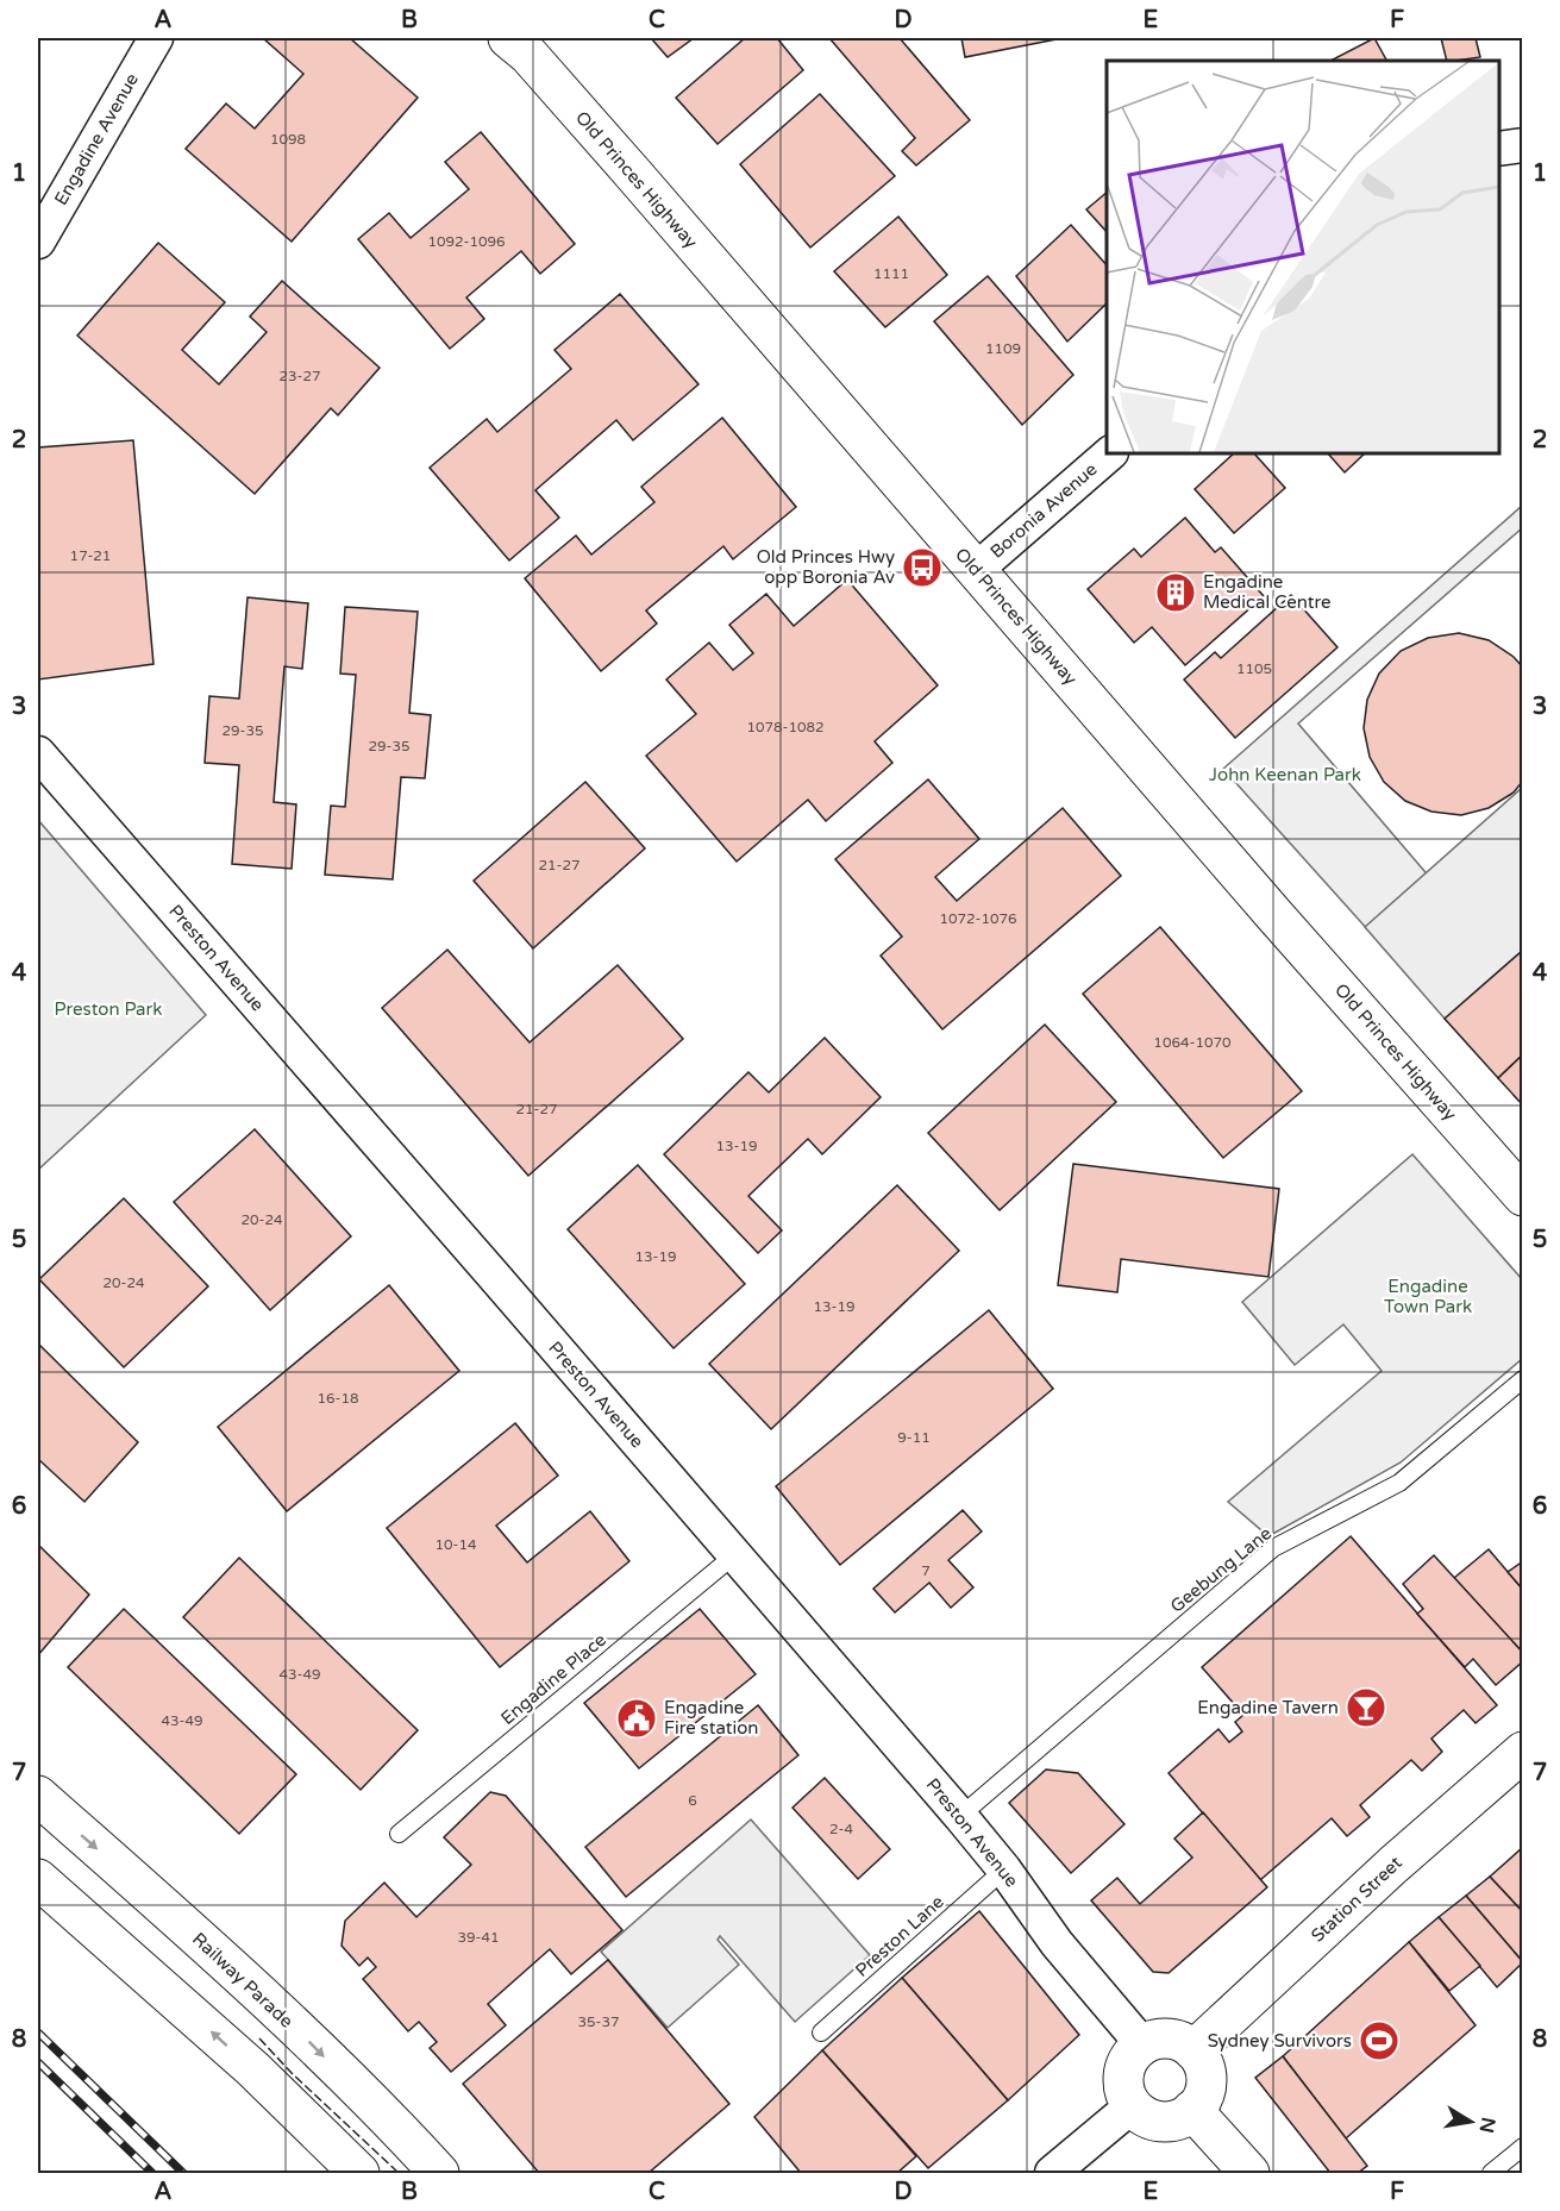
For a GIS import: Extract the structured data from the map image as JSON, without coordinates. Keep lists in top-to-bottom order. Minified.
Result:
{"streets":{"main road":["Old Princes Highway","Station Street","Railway Parade"],"street":["Engadine Avenue","Boronia Avenue","Preston Avenue"],"lane":["Geebung Lane","Engadine Place","Preston Lane"]},"crossings":[["Old Princes Highway","Boronia Avenue"],["Preston Avenue","Geebung Lane"],["Preston Avenue","Engadine Place"],["Preston Avenue","Station Street"],["Preston Avenue","Preston Lane"]],"parks":["John Keenan Park","Preston Park","Engadine Town Park"],"places":{"bus stop":["Old Princes Hwy opp Boronia Av"],"building":["Engadine Medical Centre"],"bar":["Engadine Tavern"],"public building":["Engadine Fire station"],"sports":["Sydney Survivors"]},"house_numbers":["1098","1092-1096","1111","1109","23-27","17-21","1105","1078-1082","29-35","29-35","21-27","1072-1076","1064-1070","21-27","13-19","20-24","13-19","20-24","13-19","16-18","9-11","10-14","7","43-49","43-49","6","2-4","39-41","35-37"],"north":"right","grid":{"columns":["A","B","C","D","E","F"],"rows":["1","2","3","4","5","6","7","8"]}}
